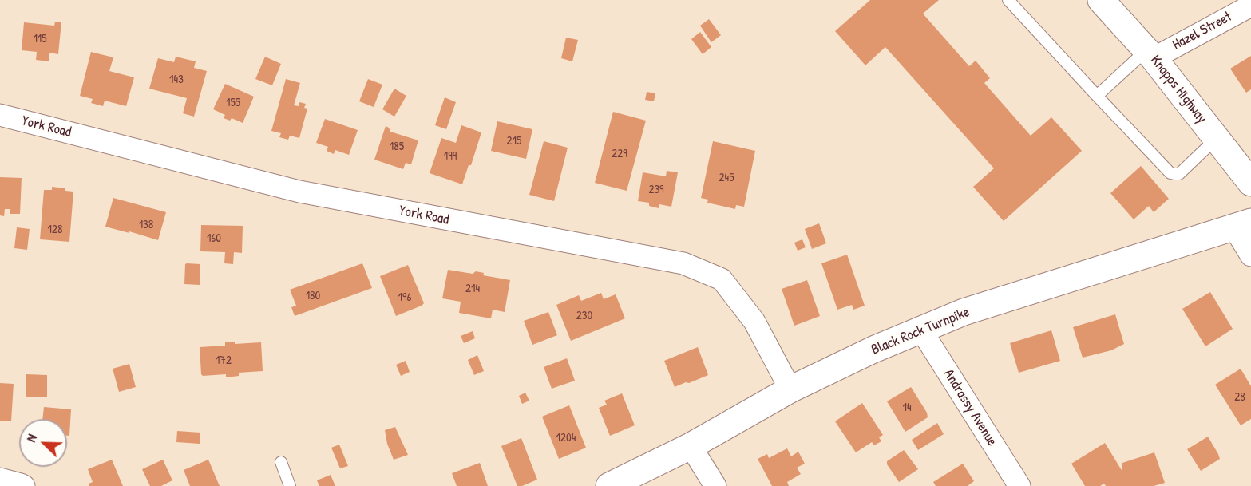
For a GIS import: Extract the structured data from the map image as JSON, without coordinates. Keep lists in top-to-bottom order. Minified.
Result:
{"streets":{"main road":["Knapps Highway","Black Rock Turnpike"],"street":["Hazel Street","York Road","Andrassy Avenue"]},"crossings":[["Hazel Street","Knapps Highway"],["York Road","Black Rock Turnpike"],["Black Rock Turnpike","Andrassy Avenue"]],"house_numbers":["115","143","155","215","185","229","199","245","239","138","128","160","214","180","196","230","172","28","14","1204"],"north":"top left"}
